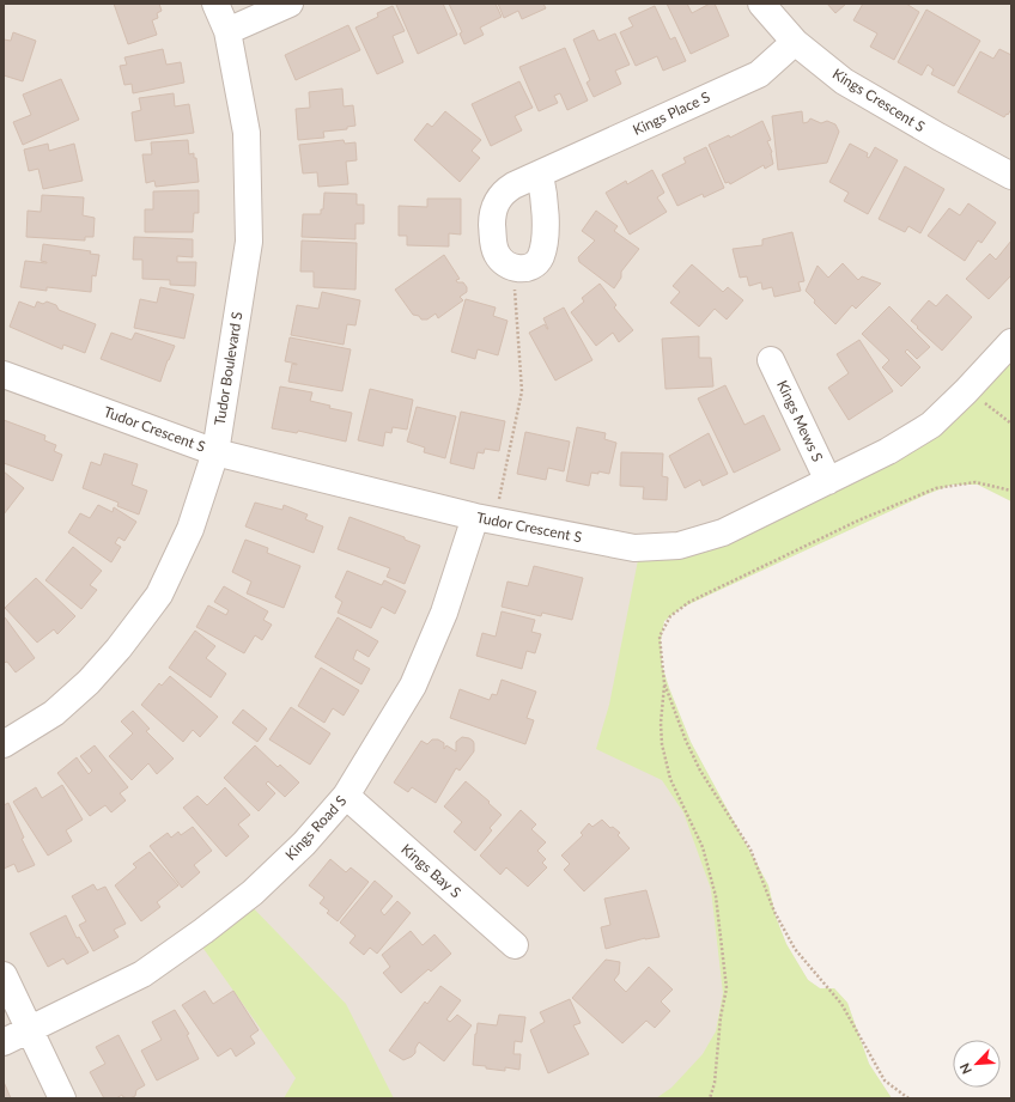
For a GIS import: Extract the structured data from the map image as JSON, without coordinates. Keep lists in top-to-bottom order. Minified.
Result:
{"streets":{"street":["Kings Crescent S","Kings Place S","Tudor Boulevard S","Kings Mews S","Tudor Crescent S","Kings Road S","Kings Bay S"]},"crossings":[["Kings Crescent S","Kings Place S"],["Tudor Boulevard S","Tudor Crescent S"],["Kings Mews S","Tudor Crescent S"],["Tudor Crescent S","Kings Road S"],["Kings Road S","Kings Bay S"]],"north":"bottom left"}
